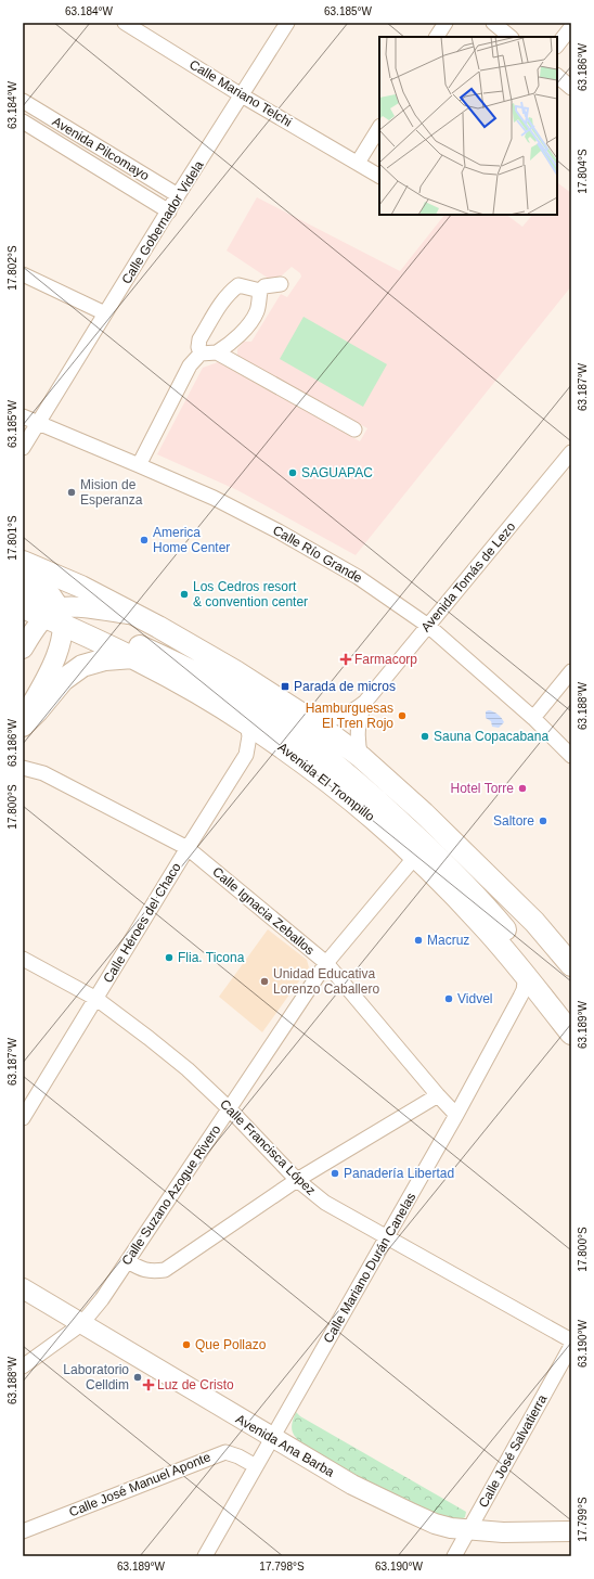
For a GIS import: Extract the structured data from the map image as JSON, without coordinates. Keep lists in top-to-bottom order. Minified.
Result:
{"streets":{"main road":["Avenida El Trompillo"],"street":["Calle Mariano Telchi","Avenida Pilcomayo","Calle Gobernador Videla","Calle Río Grande","Avenida Tomás de Lezo","Calle Ignacia Zeballos","Calle Héroes del Chaco","Calle Francisca López","Calle Suzano Azogue Rivero","Calle Mariano Durán Canelas","Avenida Ana Barba","Calle José Salvatierra","Calle José Manuel Aponte"]},"crossings":[["Calle Mariano Telchi","Calle Gobernador Videla"],["Avenida Pilcomayo","Calle Gobernador Videla"],["Calle Gobernador Videla","Calle Río Grande"],["Calle Río Grande","Avenida Tomás de Lezo"],["Avenida El Trompillo","Calle Héroes del Chaco"],["Avenida El Trompillo","Calle Suzano Azogue Rivero"],["Avenida El Trompillo","Calle Mariano Durán Canelas"],["Calle Ignacia Zeballos","Calle Héroes del Chaco"],["Calle Ignacia Zeballos","Calle Suzano Azogue Rivero"],["Calle Ignacia Zeballos","Calle Mariano Durán Canelas"],["Calle Héroes del Chaco","Calle Francisca López"],["Calle Francisca López","Calle Suzano Azogue Rivero"],["Calle Francisca López","Calle Mariano Durán Canelas"],["Calle Suzano Azogue Rivero","Avenida Ana Barba"],["Calle Mariano Durán Canelas","Avenida Ana Barba"],["Calle Mariano Durán Canelas","Calle José Manuel Aponte"],["Avenida Ana Barba","Calle José Salvatierra"]],"places":{"other":["SAGUAPAC","Mision de Esperanza","America Home Center","Los Cedros resort & convention center","Hamburguesas El Tren Rojo","Sauna Copacabana","Hotel Torre","Saltore","Macruz","Flia. Ticona","Unidad Educativa Lorenzo Caballero","Vidvel","Panadería Libertad","Que Pollazo","Laboratorio Celldim"],"health":["Farmacorp","Luz de Cristo"],"transit":["Parada de micros"]},"coordinates":["63.184°W","63.185°W","63.186°W","17.804°S","17.802°S","63.187°W","17.801°S","63.188°W","17.800°S","63.189°W","63.190°W","17.799°S","17.798°S"]}
